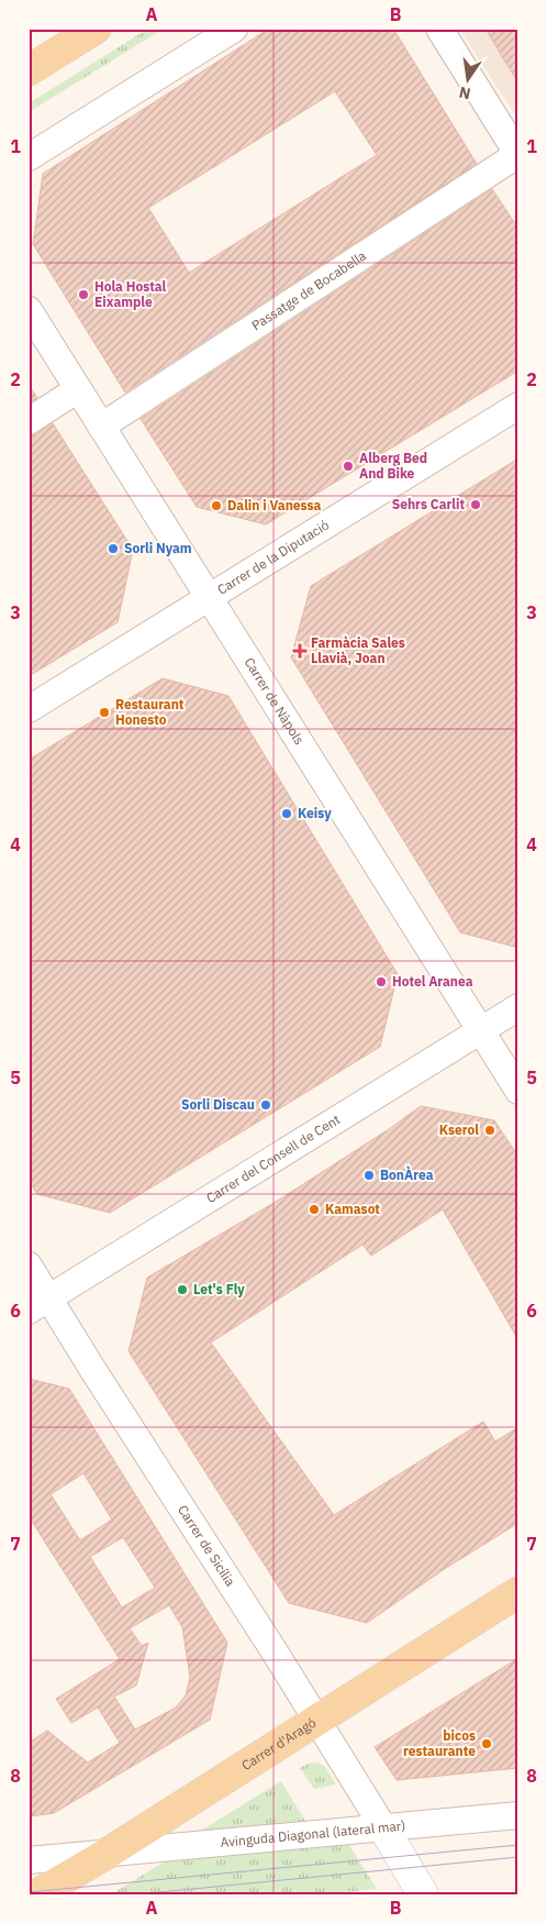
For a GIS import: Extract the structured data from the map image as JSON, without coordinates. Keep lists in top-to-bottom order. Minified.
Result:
{"streets":{"main road":["Carrer d'Aragó"],"street":["Passatge de Bocabella","Carrer de la Diputació","Carrer de Nàpols","Carrer del Consell de Cent","Carrer de Sicília","Avinguda Diagonal (lateral mar)"]},"crossings":[["Passatge de Bocabella","Carrer de Nàpols"],["Carrer de la Diputació","Carrer de Nàpols"],["Carrer de Nàpols","Carrer del Consell de Cent"],["Carrer del Consell de Cent","Carrer de Sicília"],["Carrer de Sicília","Carrer d'Aragó"],["Carrer de Sicília","Avinguda Diagonal (lateral mar)"],["Carrer d'Aragó","Avinguda Diagonal (lateral mar)"]],"places":{"other":["Hola Hostal Eixample","Alberg Bed And Bike","Sehrs Carlit","Dalin i Vanessa","Sorli Nyam","Restaurant Honesto","Keisy","Hotel Aranea","Sorli Discau","Kserol","BonÀrea","Kamasot","Let's Fly","bicos restaurante"],"health":["Farmàcia Sales Llavià, Joan"]},"north":"bottom","grid":{"columns":["A","B"],"rows":["1","2","3","4","5","6","7","8"]}}
